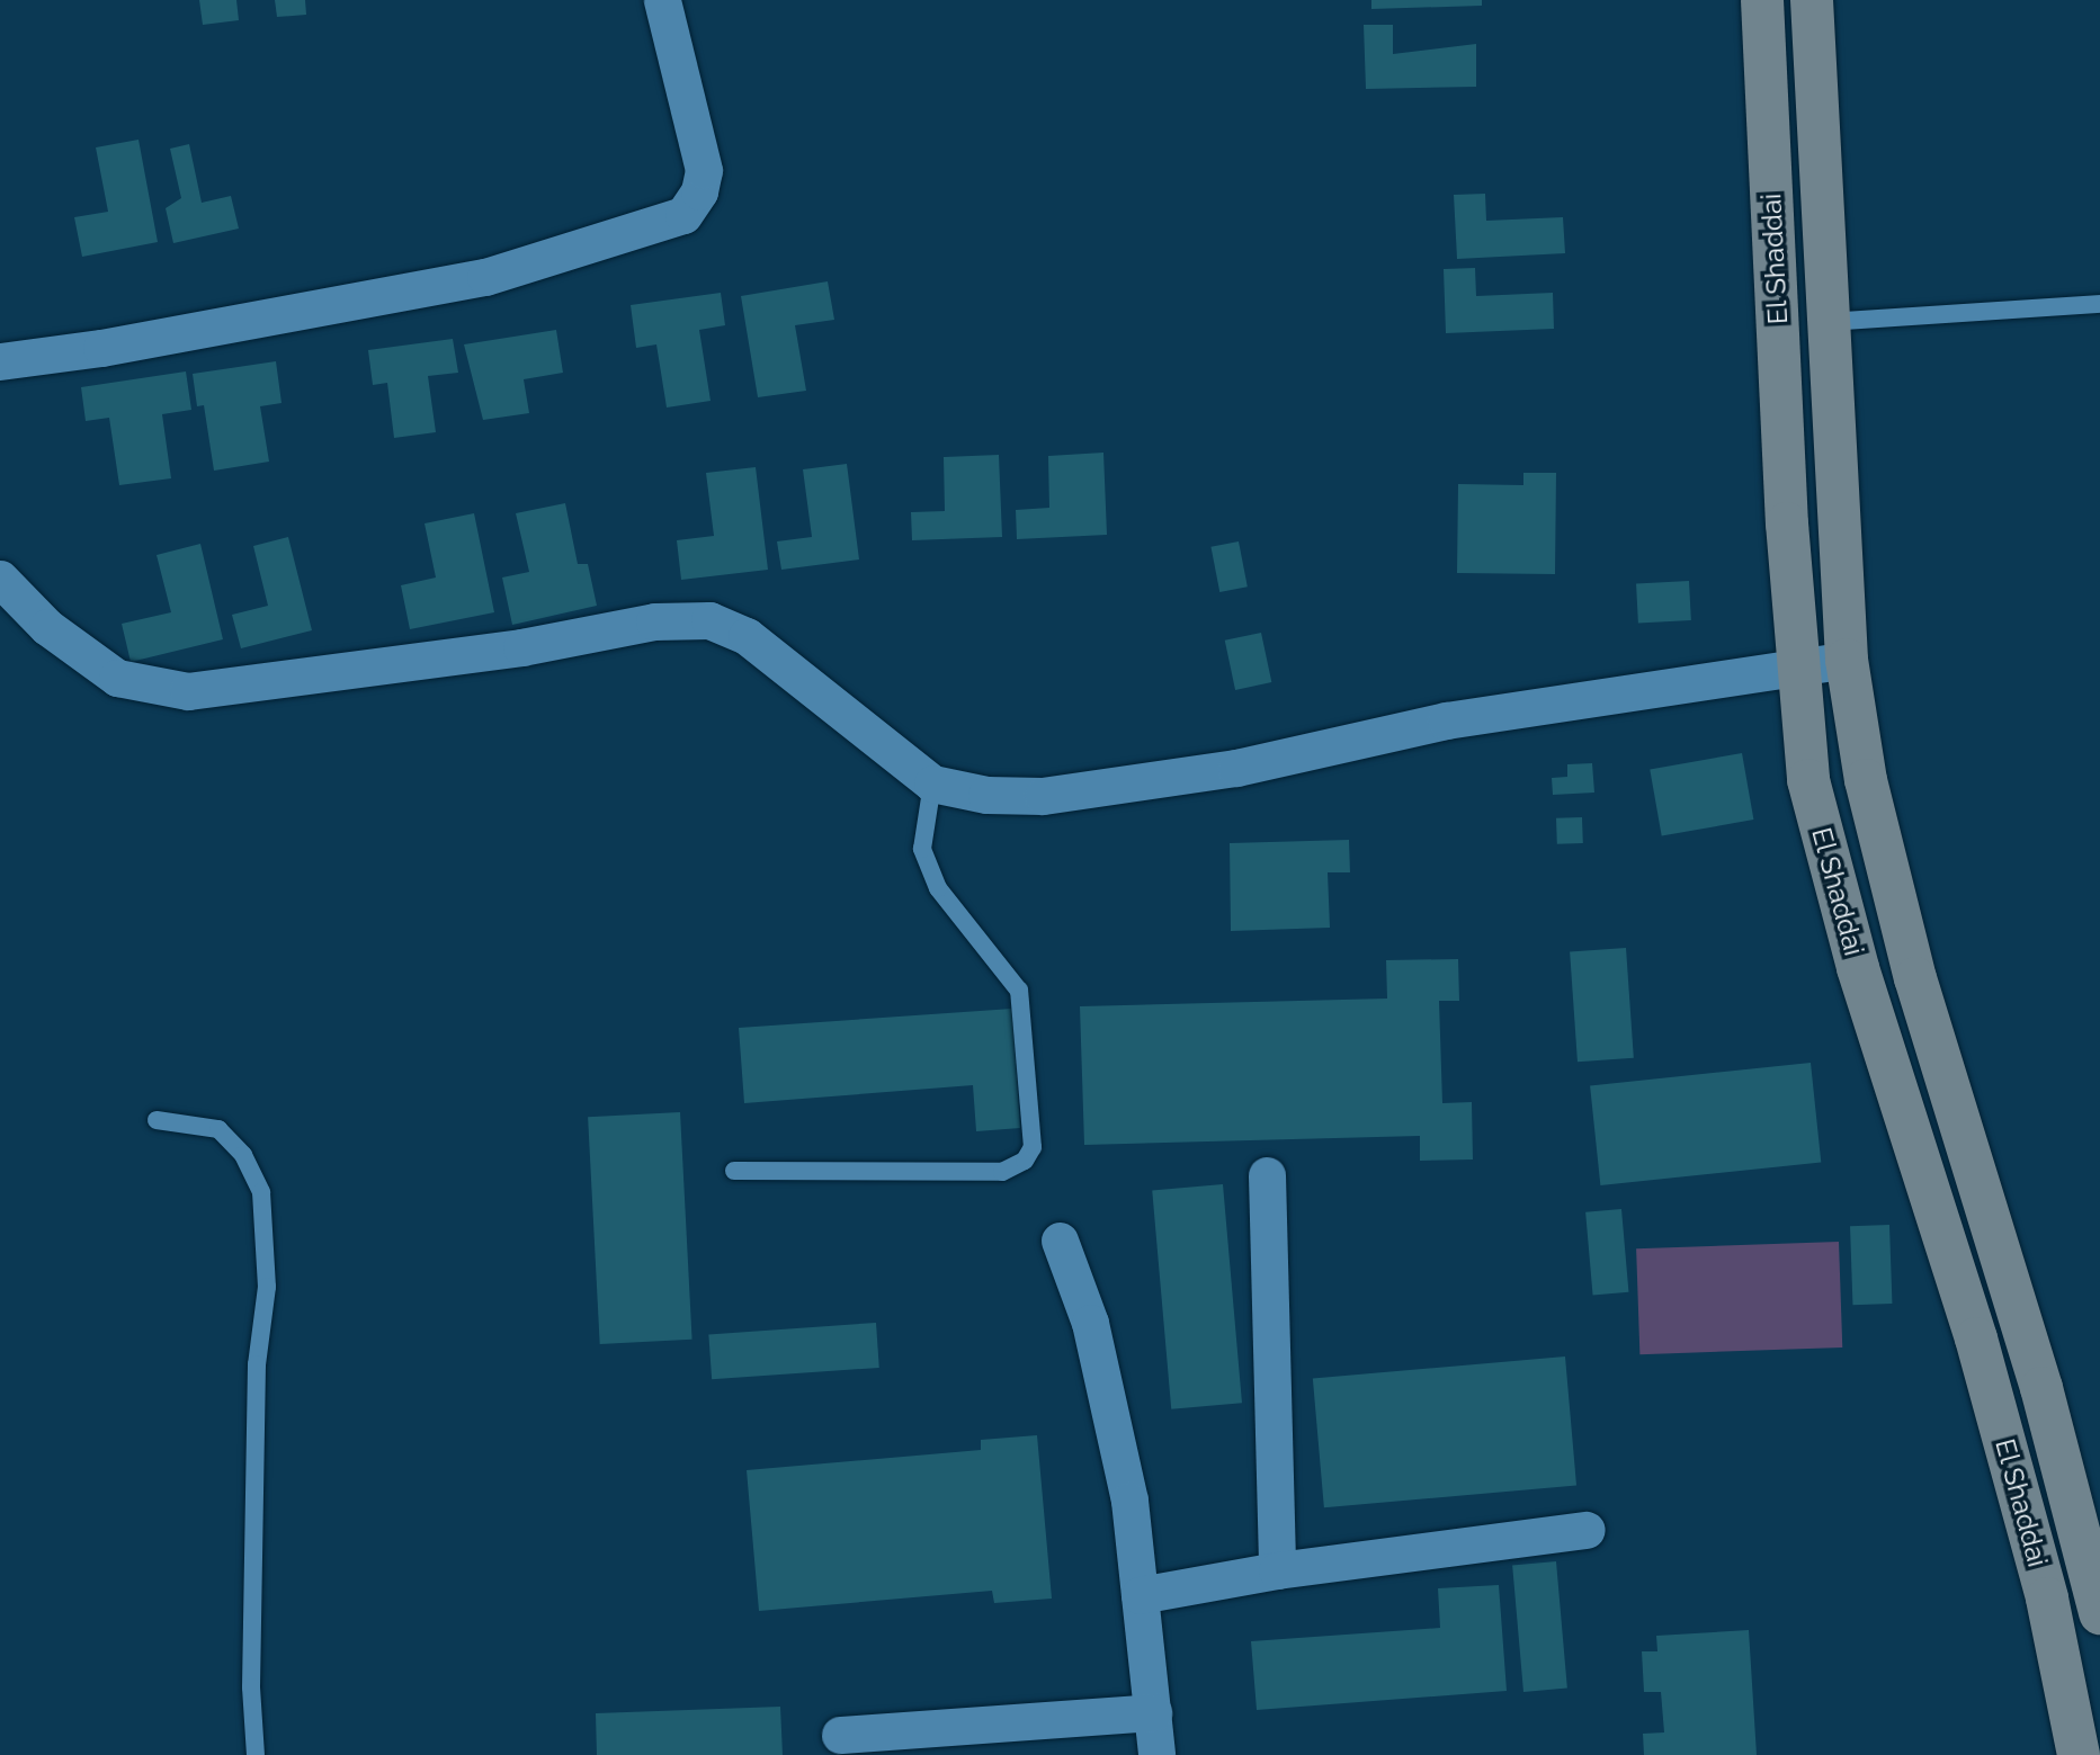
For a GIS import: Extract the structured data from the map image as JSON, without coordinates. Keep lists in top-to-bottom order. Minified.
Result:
{"streets":{"street":["El Shaddai"]}}
